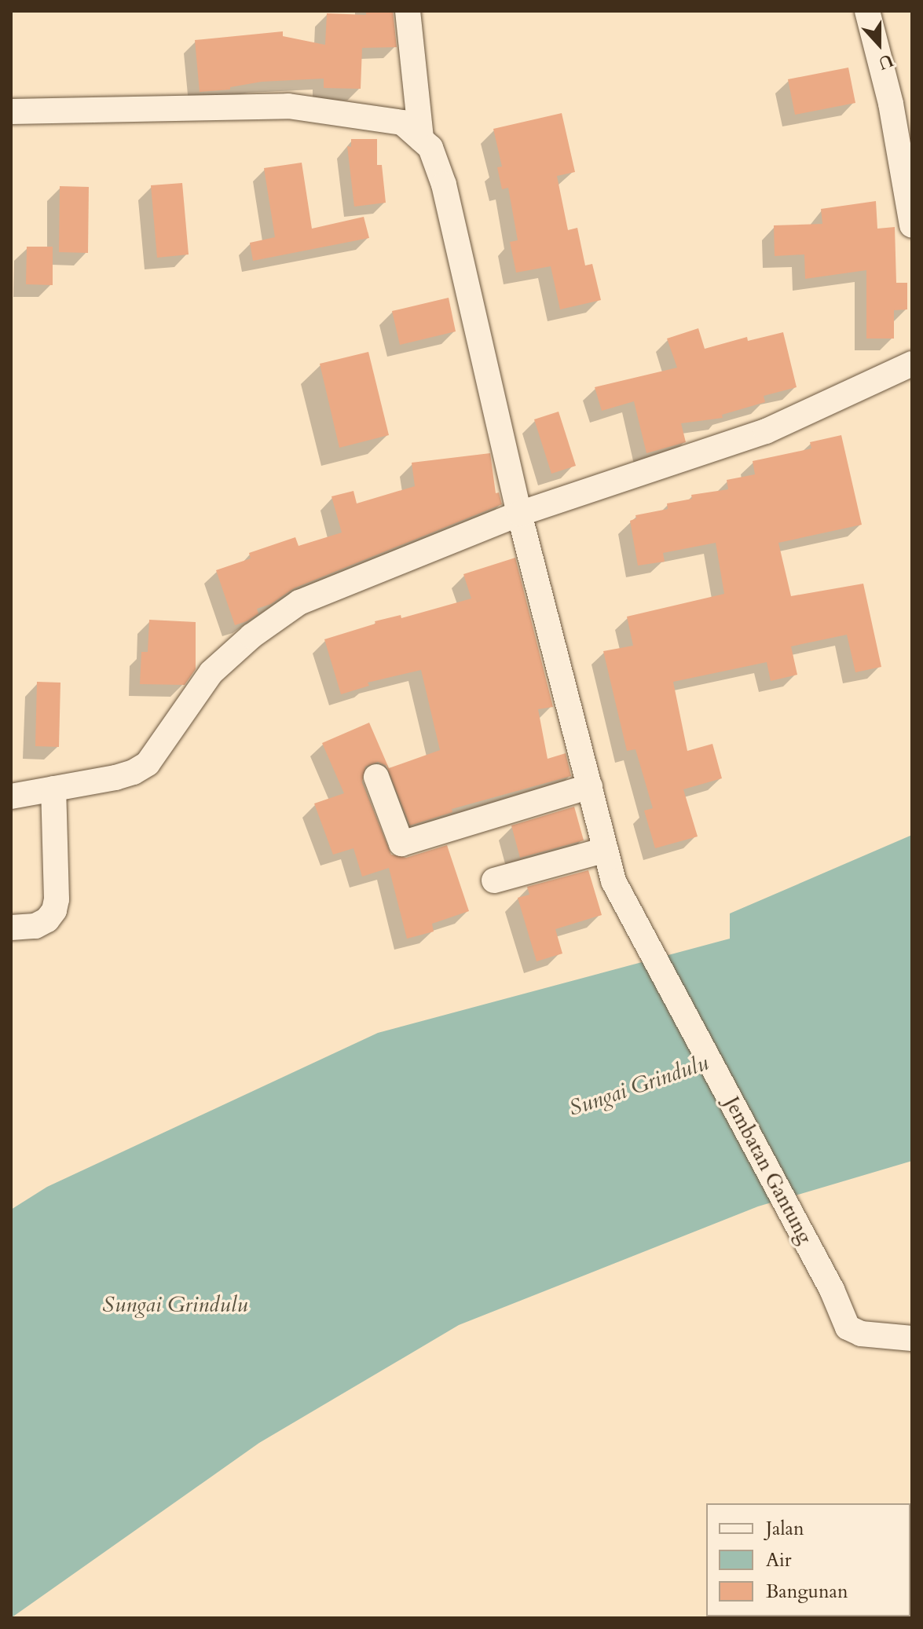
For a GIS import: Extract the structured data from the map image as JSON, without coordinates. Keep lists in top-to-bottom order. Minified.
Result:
{"streets":{"street":["Jembatan Gantung"]},"water":["Sungai Grindulu"],"legend":["Jalan","Air","Bangunan"],"north":"bottom"}
